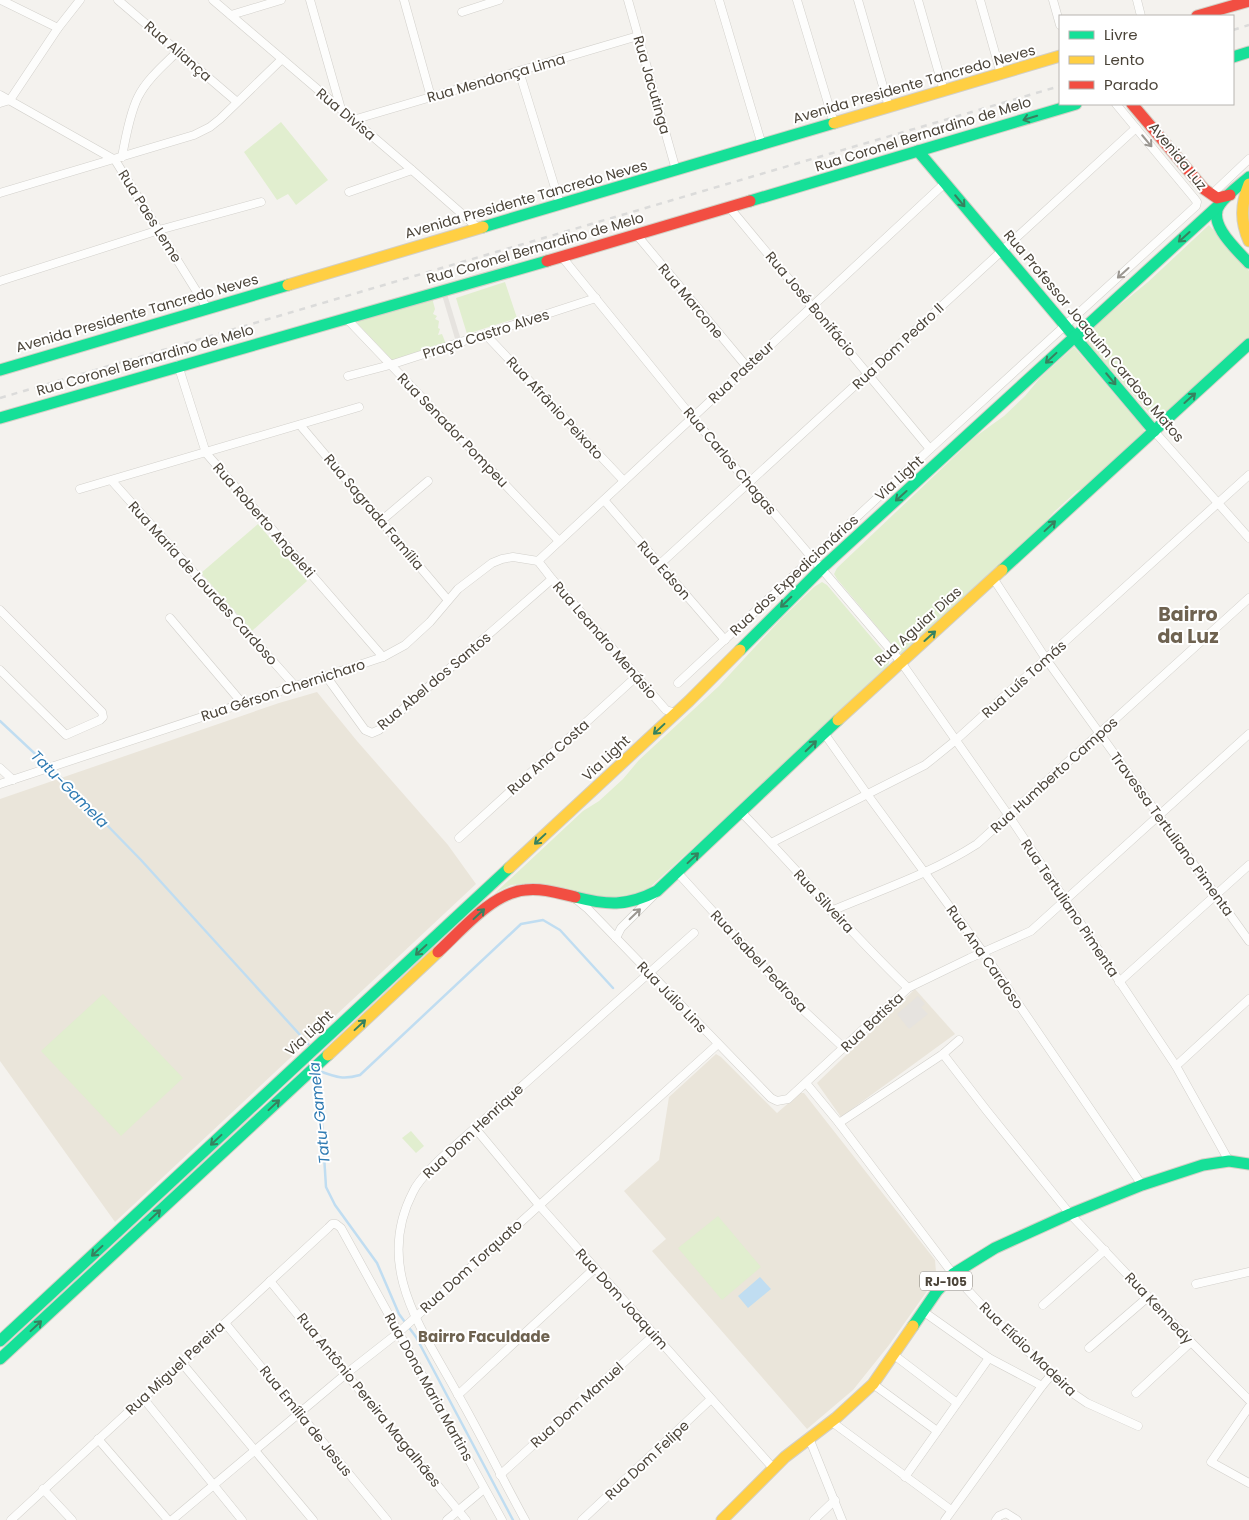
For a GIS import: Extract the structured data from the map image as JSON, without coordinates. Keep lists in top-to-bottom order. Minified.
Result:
{"streets":{"main road":["Avenida Presidente Tancredo Neves","Rua Coronel Bernardino de Melo","Avenida Luz","Rua Professor Joaquim Cardoso Matos","Via Light","Rua Aguiar Dias","RJ-105"],"street":["Rua Aliança","Rua Mendonça Lima","Rua Jacutinga","Rua Divisa","Rua Paes Leme","Rua Marcone","Rua José Bonifácio","Praça Castro Alves","Rua Dom Pedro II","Rua Pasteur","Rua Afrânio Peixoto","Rua Senador Pompeu","Rua Carlos Chagas","Rua Sagrada Família","Rua Roberto Angeleti","Rua Edson","Rua dos Expedicionários","Rua Maria de Lourdes Cardoso","Rua Leandro Menásio","Rua Luís Tomás","Rua Abel dos Santos","Rua Gérson Chernicharo","Rua Ana Costa","Rua Humberto Campos","Travessa Tertuliano Pimenta","Rua Silveira","Rua Tertuliano Pimenta","Rua Ana Cardoso","Rua Isabel Pedrosa","Rua Júlio Lins","Rua Batista","Rua Dom Henrique","Rua Dom Torquato","Rua Dom Joaquim","Rua Kennedy","Rua Elídio Madeira","Rua Miguel Pereira","Rua Dona Maria Martins","Rua Antônio Pereira Magalhães","Rua Dom Manuel","Rua Emília de Jesus","Rua Dom Felipe"]},"crossings":[["Rua Mendonça Lima","Rua Jacutinga"],["Rua Mendonça Lima","Rua Divisa"],["Avenida Presidente Tancredo Neves","Rua Jacutinga"],["Avenida Presidente Tancredo Neves","Rua Divisa"],["Avenida Presidente Tancredo Neves","Rua Paes Leme"],["Rua Coronel Bernardino de Melo","Rua Marcone"],["Rua Coronel Bernardino de Melo","Rua José Bonifácio"],["Rua Coronel Bernardino de Melo","Rua Professor Joaquim Cardoso Matos"],["Rua Coronel Bernardino de Melo","Rua Senador Pompeu"],["Rua Coronel Bernardino de Melo","Rua Carlos Chagas"],["Rua Coronel Bernardino de Melo","Rua Roberto Angeleti"],["Avenida Luz","Rua Dom Pedro II"],["Avenida Luz","Via Light"],["Avenida Luz","Rua dos Expedicionários"],["Rua Marcone","Rua Pasteur"],["Rua José Bonifácio","Rua Dom Pedro II"],["Rua José Bonifácio","Rua Pasteur"],["Rua José Bonifácio","Rua dos Expedicionários"],["Praça Castro Alves","Rua Afrânio Peixoto"],["Praça Castro Alves","Rua Senador Pompeu"],["Praça Castro Alves","Rua Carlos Chagas"],["Rua Professor Joaquim Cardoso Matos","Rua Dom Pedro II"],["Rua Professor Joaquim Cardoso Matos","Rua Pasteur"],["Rua Professor Joaquim Cardoso Matos","Via Light"],["Rua Professor Joaquim Cardoso Matos","Rua dos Expedicionários"],["Rua Professor Joaquim Cardoso Matos","Rua Aguiar Dias"],["Rua Professor Joaquim Cardoso Matos","Rua Luís Tomás"],["Rua Dom Pedro II","Rua Carlos Chagas"],["Rua Dom Pedro II","Rua Edson"],["Rua Pasteur","Rua Afrânio Peixoto"],["Rua Pasteur","Rua Senador Pompeu"],["Rua Pasteur","Rua Carlos Chagas"],["Rua Pasteur","Rua Edson"],["Rua Pasteur","Rua Leandro Menásio"],["Rua Pasteur","Rua Gérson Chernicharo"],["Rua Carlos Chagas","Via Light"],["Rua Carlos Chagas","Rua dos Expedicionários"],["Rua Carlos Chagas","Rua Aguiar Dias"],["Rua Carlos Chagas","Rua Tertuliano Pimenta"],["Via Light","Rua Aguiar Dias"],["Via Light","Rua Leandro Menásio"],["Via Light","Rua Júlio Lins"],["Rua Sagrada Família","Rua Gérson Chernicharo"],["Rua Roberto Angeleti","Rua Gérson Chernicharo"],["Rua Edson","Rua dos Expedicionários"],["Rua Maria de Lourdes Cardoso","Rua Gérson Chernicharo"],["Rua Aguiar Dias","Travessa Tertuliano Pimenta"],["Rua Aguiar Dias","Rua Silveira"],["Rua Aguiar Dias","Rua Tertuliano Pimenta"],["Rua Aguiar Dias","Rua Ana Cardoso"],["Rua Aguiar Dias","Rua Isabel Pedrosa"],["Rua Aguiar Dias","Rua Júlio Lins"],["Rua Leandro Menásio","Rua Abel dos Santos"],["Rua Leandro Menásio","Rua Gérson Chernicharo"],["Rua Leandro Menásio","Rua Ana Costa"],["Rua Luís Tomás","Travessa Tertuliano Pimenta"],["Rua Luís Tomás","Rua Silveira"],["Rua Luís Tomás","Rua Tertuliano Pimenta"],["Rua Luís Tomás","Rua Ana Cardoso"],["Rua Abel dos Santos","Rua Gérson Chernicharo"],["Rua Humberto Campos","Travessa Tertuliano Pimenta"],["Rua Humberto Campos","Rua Silveira"],["Rua Humberto Campos","Rua Tertuliano Pimenta"],["Rua Humberto Campos","Rua Ana Cardoso"],["Travessa Tertuliano Pimenta","Rua Batista"],["Rua Silveira","Rua Batista"],["Rua Tertuliano Pimenta","Rua Batista"],["Rua Tertuliano Pimenta","RJ-105"],["Rua Ana Cardoso","Rua Batista"],["Rua Ana Cardoso","RJ-105"],["Rua Isabel Pedrosa","Rua Batista"],["Rua Júlio Lins","Rua Batista"],["Rua Júlio Lins","Rua Dom Henrique"],["Rua Júlio Lins","Rua Dom Torquato"],["Rua Batista","Rua Elídio Madeira"],["Rua Dom Henrique","Rua Dom Torquato"],["Rua Dom Henrique","Rua Dom Joaquim"],["Rua Dom Henrique","Rua Dom Manuel"],["Rua Dom Torquato","Rua Dom Joaquim"],["Rua Dom Torquato","Rua Dona Maria Martins"],["Rua Dom Torquato","Rua Antônio Pereira Magalhães"],["Rua Dom Torquato","Rua Emília de Jesus"],["RJ-105","Rua Dom Joaquim"],["RJ-105","Rua Kennedy"],["RJ-105","Rua Elídio Madeira"],["Rua Dom Joaquim","Rua Dom Manuel"],["Rua Dom Joaquim","Rua Dom Felipe"],["Rua Miguel Pereira","Rua Dona Maria Martins"],["Rua Miguel Pereira","Rua Antônio Pereira Magalhães"],["Rua Miguel Pereira","Rua Emília de Jesus"]],"one_way":["Avenida Luz","Rua Professor Joaquim Cardoso Matos","Rua Aguiar Dias"],"districts":["Bairro da Luz","Bairro Faculdade"],"water":["Tatu-Gamela"],"legend":["Livre","Lento","Parado"]}
